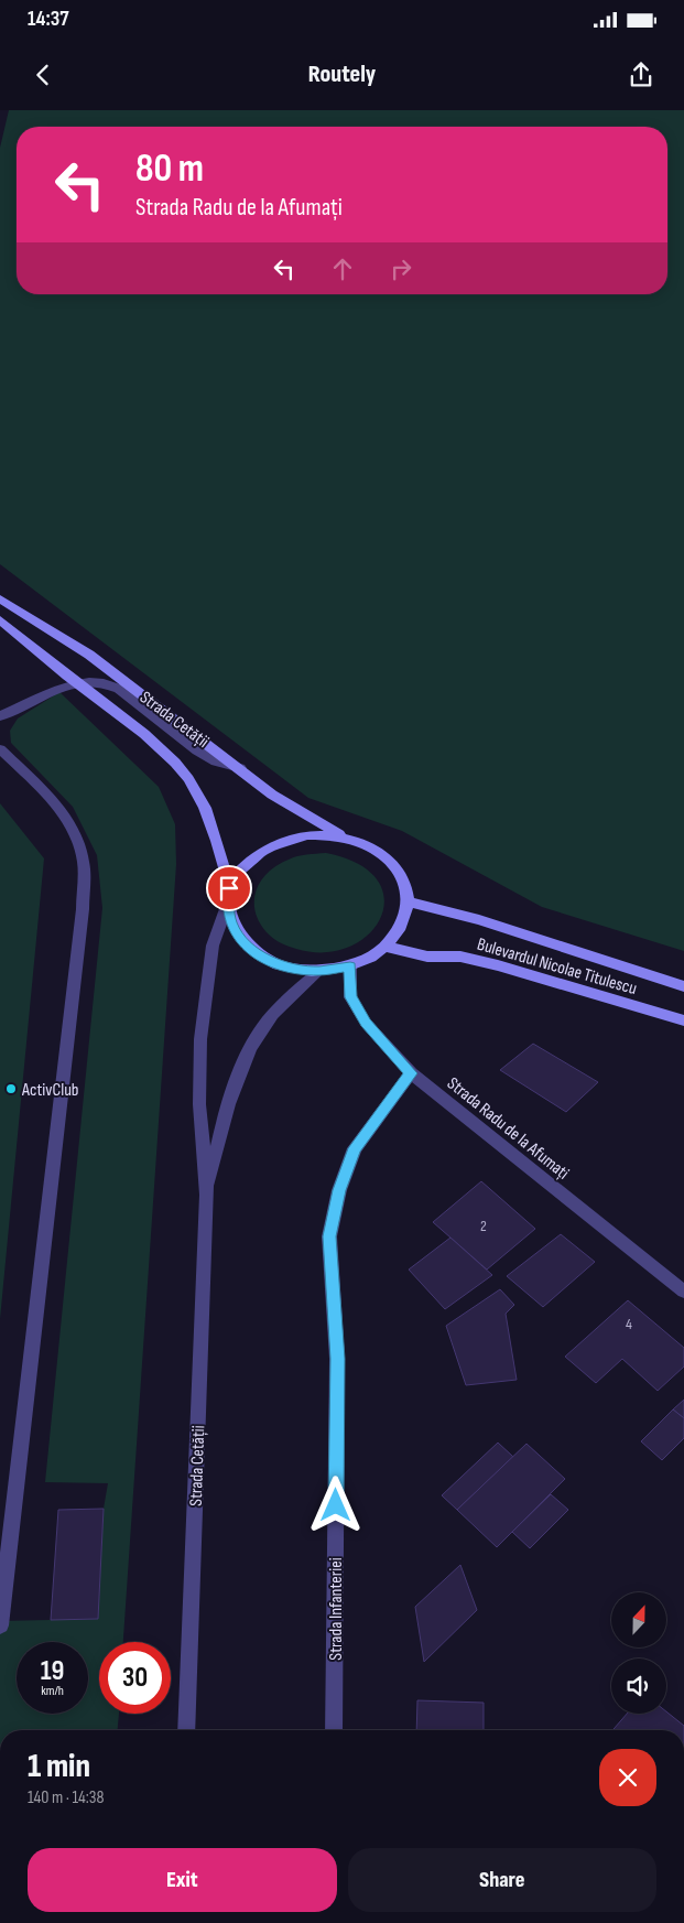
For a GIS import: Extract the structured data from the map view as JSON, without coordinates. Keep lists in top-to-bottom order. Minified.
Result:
{"streets":{"main road":["Strada Cetății","Bulevardul Nicolae Titulescu"],"street":["Strada Radu de la Afumați","Strada Infanteriei"]},"crossings":[["Strada Cetății","Bulevardul Nicolae Titulescu"],["Strada Cetății","Strada Radu de la Afumați"],["Bulevardul Nicolae Titulescu","Strada Radu de la Afumați"],["Strada Radu de la Afumați","Strada Infanteriei"]],"places":["ActivClub"],"house_numbers":["2","4"],"north":"top","page":{"status":"14:37","header":"Routely","turn":["80 m","Strada Radu de la Afumați"],"speed":"19 km/h","limit":"30","heading":["1 min","140 m · 14:38"],"buttons":["Exit","Share"]}}
